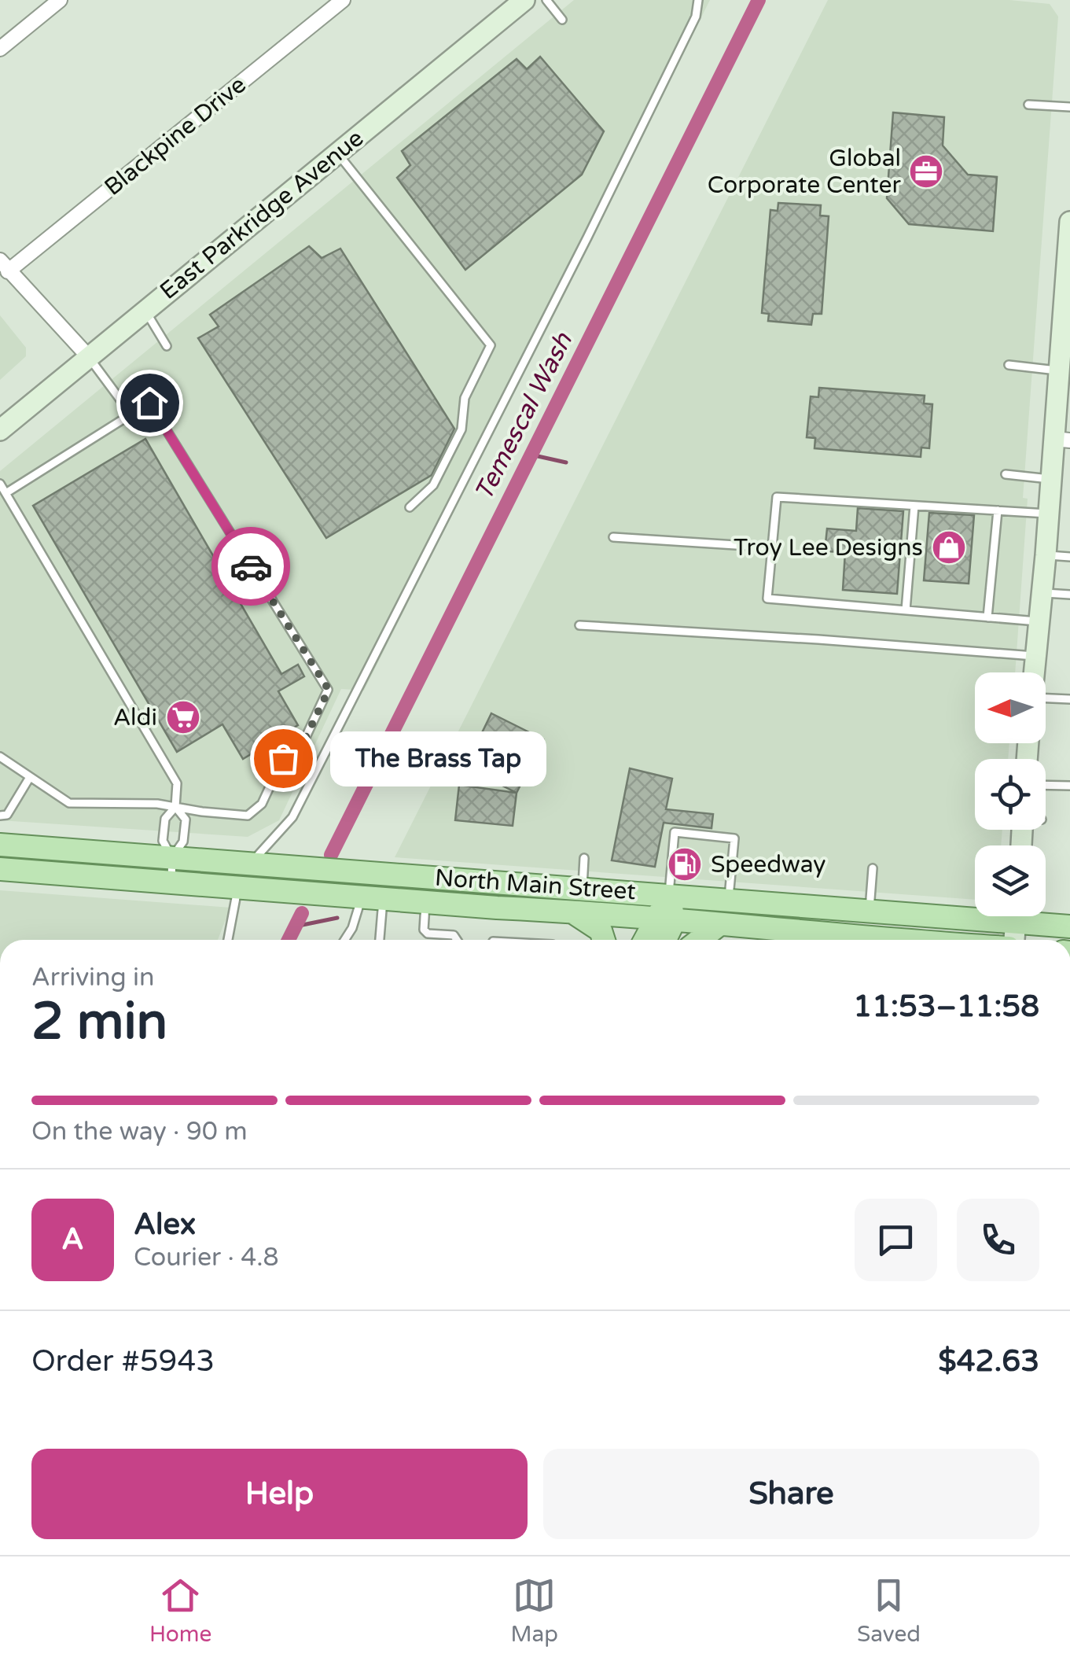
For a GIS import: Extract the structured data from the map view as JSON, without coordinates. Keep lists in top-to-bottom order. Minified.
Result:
{"streets":{"main road":["East Parkridge Avenue","North Main Street"],"street":["Blackpine Drive"]},"water":["Temescal Wash"],"places":{"office":["Global Corporate Center"],"shop":["Troy Lee Designs"],"supermarket":["Aldi"],"other":["The Brass Tap"],"fuel station":["Speedway"]},"north":"left","page":{"bubble":"The Brass Tap","heading":["2 min","Arriving in","11:53–11:58"],"panel":["Alex","Courier · 4.8","Order #5943","$42.63"],"bar":"On the way · 90 m","round":"A","buttons":["Help","Share"],"tabs":["Home","Map","Saved"]}}
